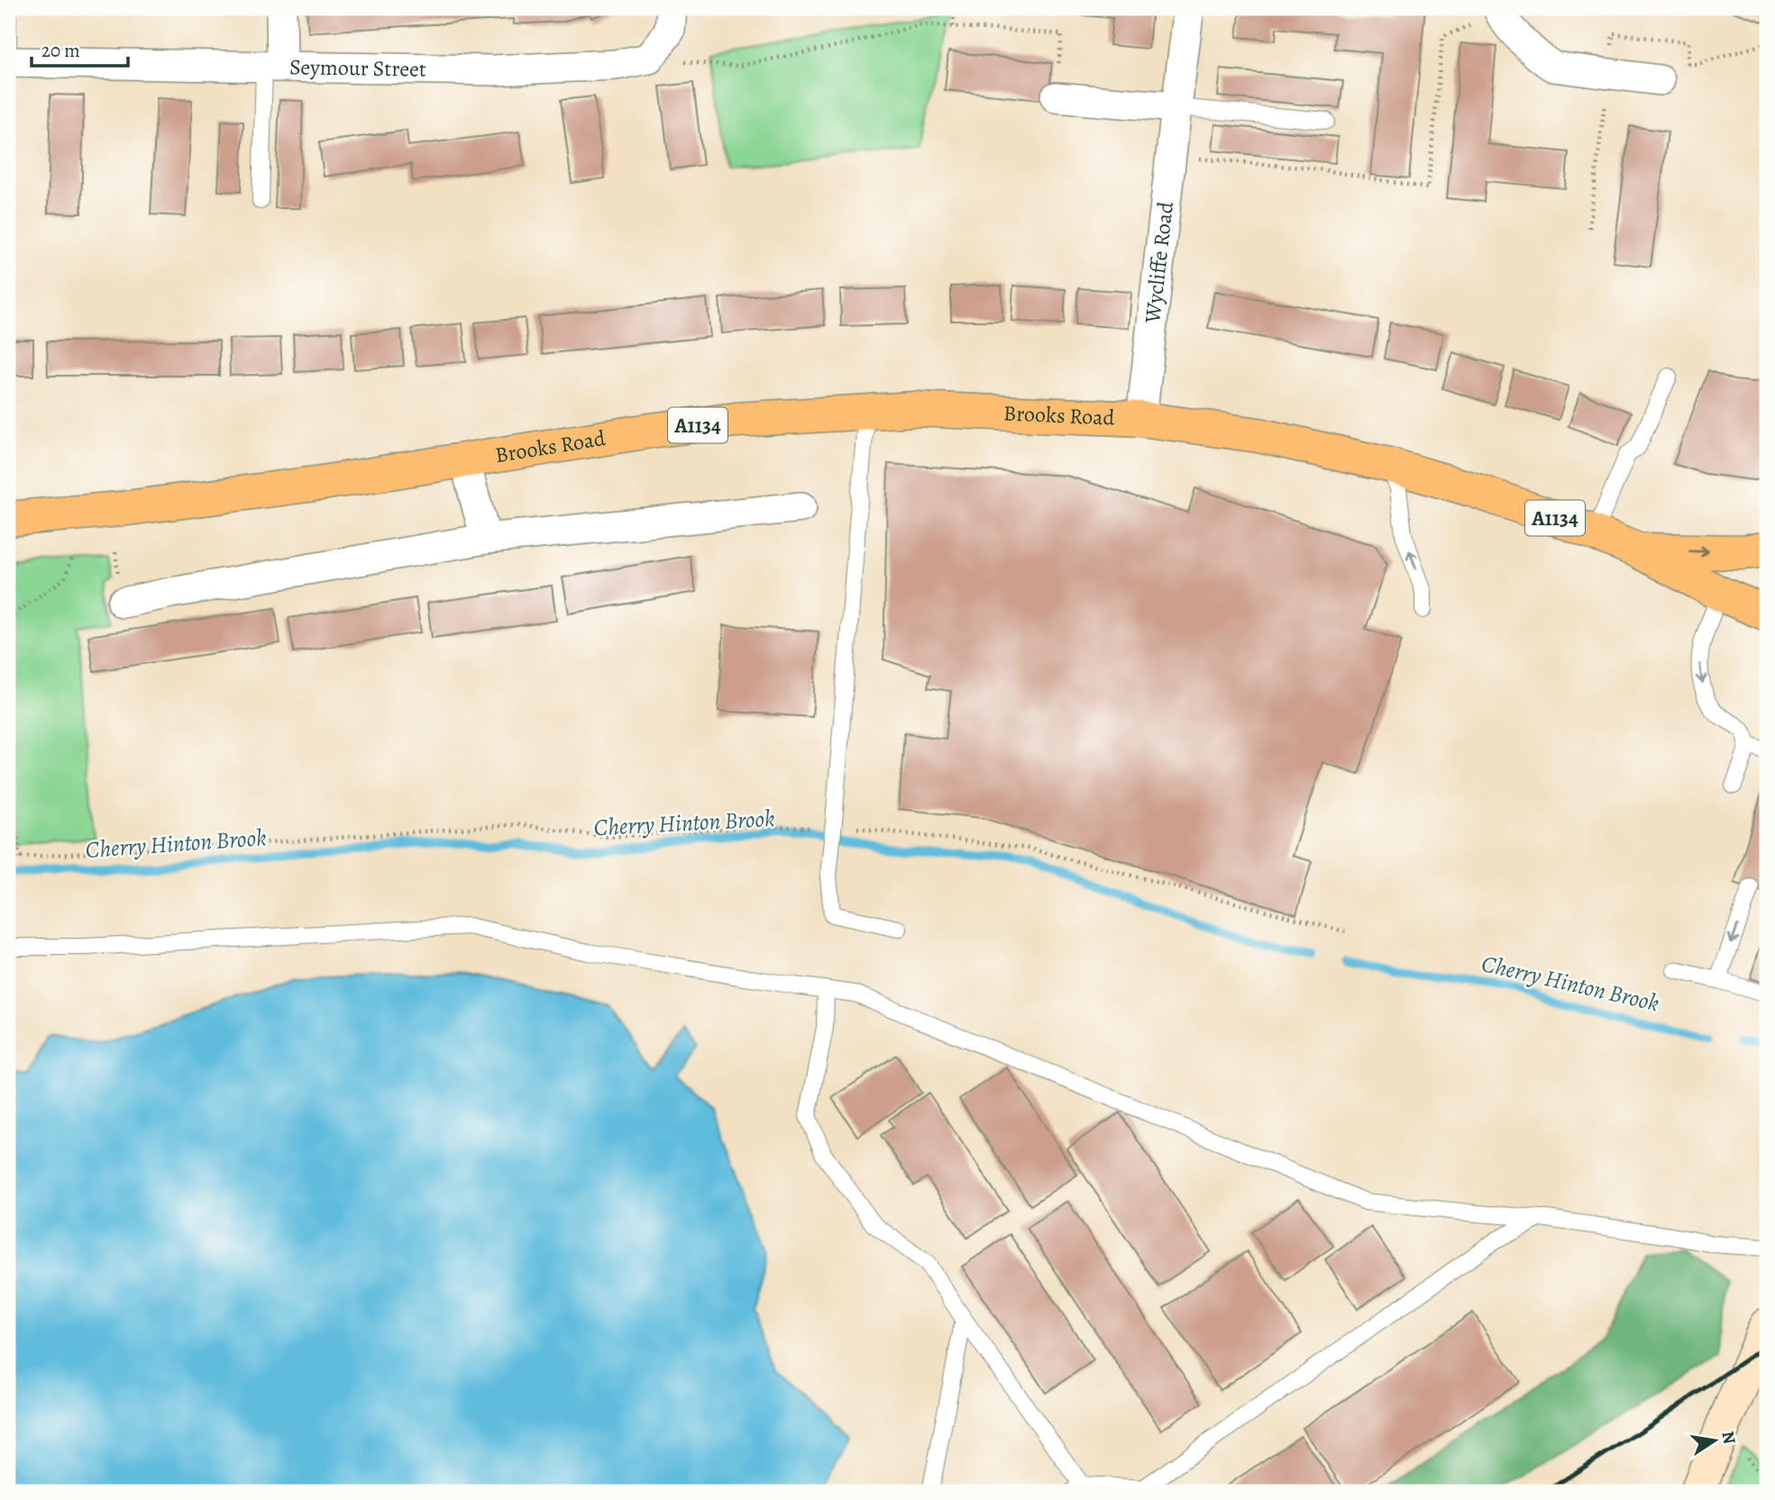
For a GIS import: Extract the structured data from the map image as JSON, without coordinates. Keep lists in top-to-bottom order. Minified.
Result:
{"streets":{"main road":["Brooks Road","A1134"],"street":["Seymour Street","Wycliffe Road"]},"crossings":[["Wycliffe Road","Brooks Road"]],"water":["Cherry Hinton Brook"],"scale_bar":"20 m","north":"right"}
